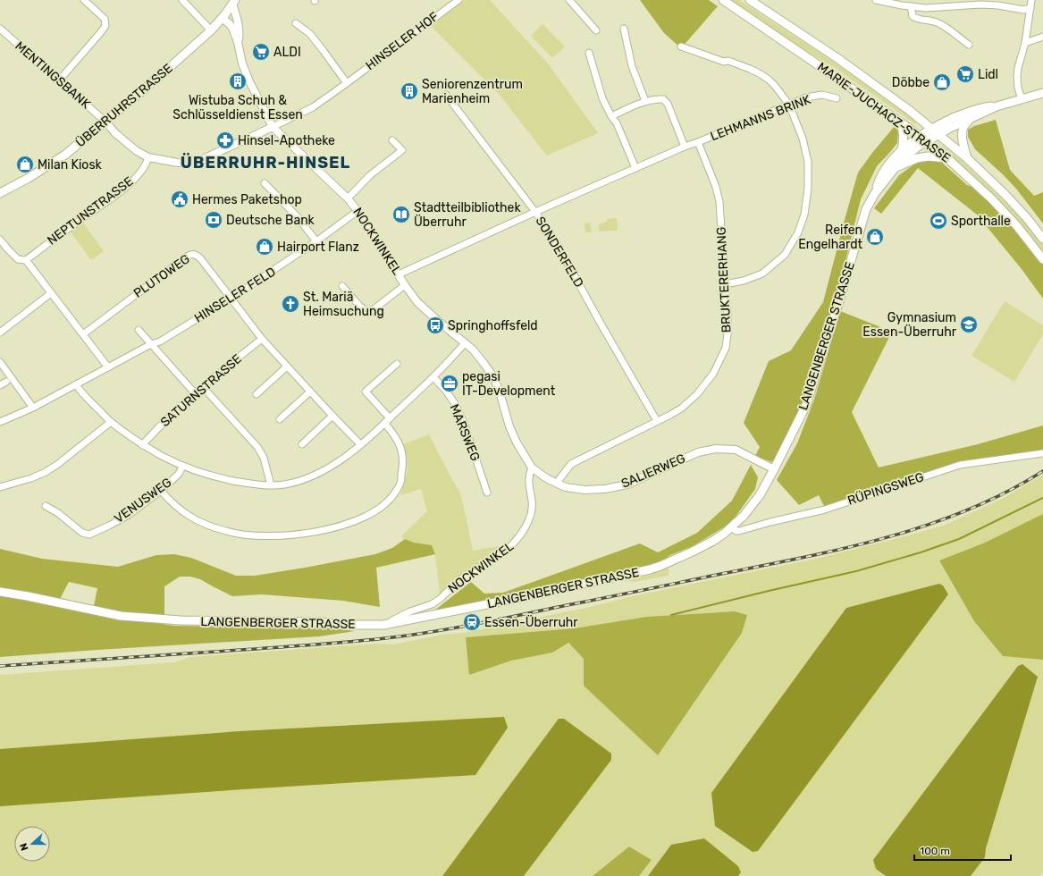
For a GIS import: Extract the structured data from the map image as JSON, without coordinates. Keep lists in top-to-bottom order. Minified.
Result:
{"streets":{"main road":["ÜBERRUHRSTRASSE","MARIE-JUCHACZ-STRASSE","LANGENBERGER STRASSE"],"street":["HINSELER HOF","MENTINGSBANK","LEHMANNS BRINK","NEPTUNSTRASSE","NOCKWINKEL","SONDERFELD","PLUTOWEG","BRUKTERERHANG","HINSELER FELD","SATURNSTRASSE","MARSWEG","SALIERWEG","RÜPINGSWEG","VENUSWEG"]},"crossings":[["HINSELER HOF","NOCKWINKEL"],["MENTINGSBANK","ÜBERRUHRSTRASSE"],["ÜBERRUHRSTRASSE","NOCKWINKEL"],["MARIE-JUCHACZ-STRASSE","LANGENBERGER STRASSE"],["LEHMANNS BRINK","NOCKWINKEL"],["LEHMANNS BRINK","SONDERFELD"],["LEHMANNS BRINK","BRUKTERERHANG"],["NOCKWINKEL","HINSELER FELD"],["NOCKWINKEL","LANGENBERGER STRASSE"],["NOCKWINKEL","SALIERWEG"],["SONDERFELD","BRUKTERERHANG"],["PLUTOWEG","HINSELER FELD"],["BRUKTERERHANG","SALIERWEG"],["LANGENBERGER STRASSE","SALIERWEG"],["LANGENBERGER STRASSE","RÜPINGSWEG"]],"districts":["ÜBERRUHR-HINSEL"],"places":{"supermarket":["ALDI","Lidl"],"building":["Wistuba Schuh & Schlüsseldienst Essen","Seniorenzentrum Marienheim"],"shop":["Döbbe","Milan Kiosk","Reifen Engelhardt","Hairport Flanz"],"pharmacy":["Hinsel-Apotheke"],"public building":["Hermes Paketshop"],"library":["Stadtteilbibliothek Überruhr"],"bank":["Deutsche Bank"],"sports":["Sporthalle"],"church":["St. Mariä Heimsuchung"],"school or university":["Gymnasium Essen-Überruhr"],"bus stop":["Springhoffsfeld"],"office":["pegasi IT-Development"],"station":["Essen-Überruhr"]},"scale_bar":"100 m","north":"left"}
